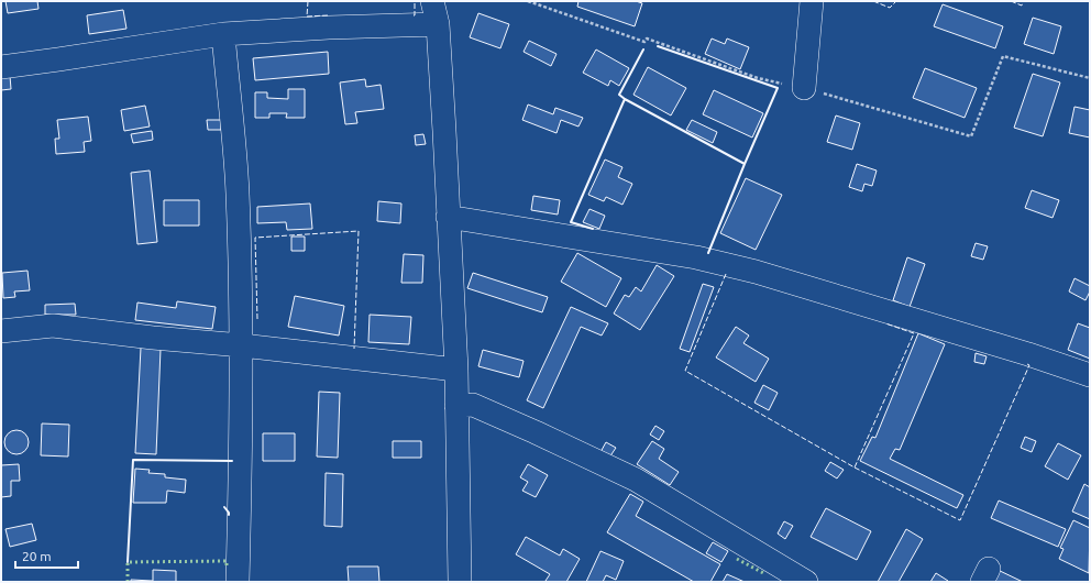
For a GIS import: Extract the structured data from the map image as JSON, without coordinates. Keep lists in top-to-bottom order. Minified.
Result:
{"scale_bar":"20 m"}
